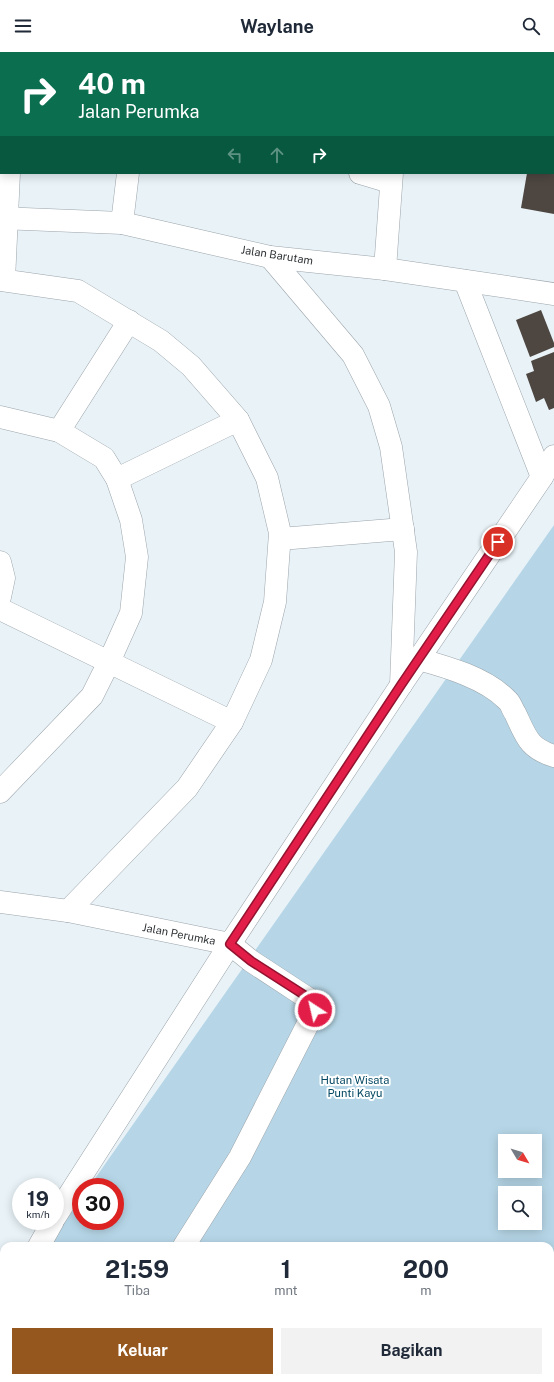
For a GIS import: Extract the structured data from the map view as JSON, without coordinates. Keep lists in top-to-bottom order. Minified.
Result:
{"streets":{"street":["Jalan Barutam","Jalan Perumka"]},"parks":["Hutan Wisata Punti Kayu"],"north":"bottom right","page":{"header":"Waylane","turn":["40 m","Jalan Perumka"],"speed":"19 km/h","limit":"30","eta":["21:59","Tiba","1","mnt","200","m"],"buttons":["Keluar","Bagikan"]}}
